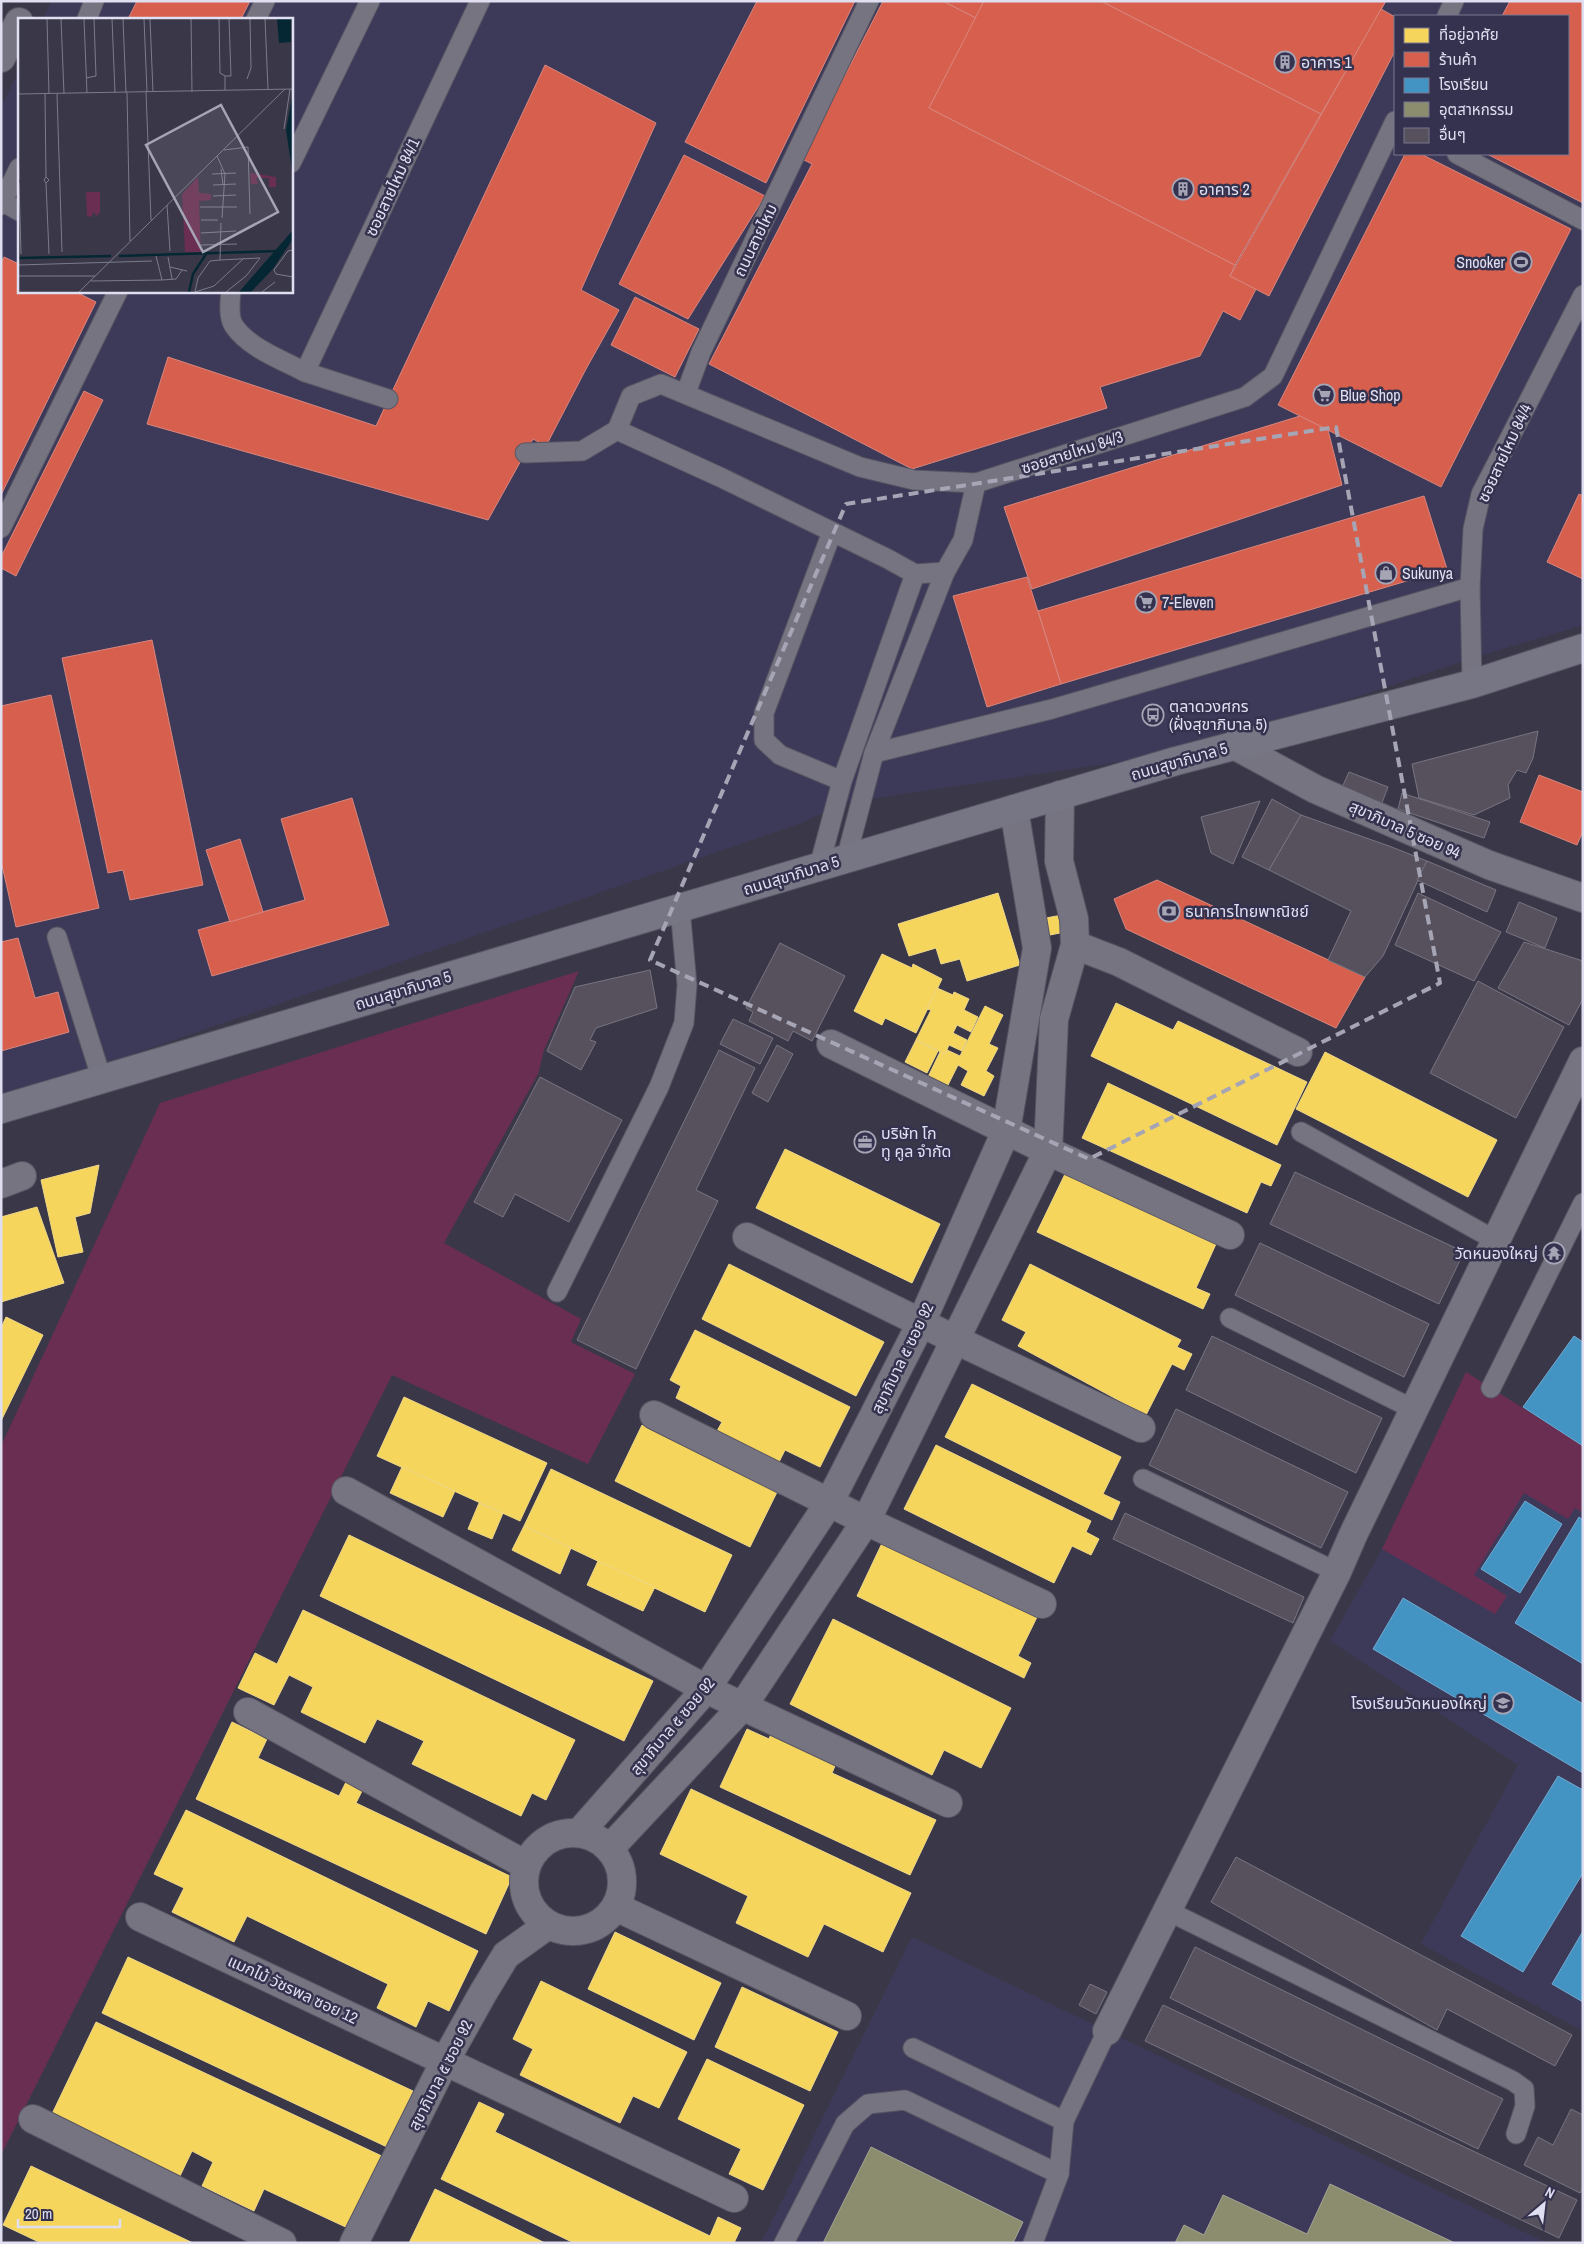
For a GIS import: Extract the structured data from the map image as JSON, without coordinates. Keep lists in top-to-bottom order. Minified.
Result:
{"streets":{"main road":["ถนนสุขาภิบาล 5"],"street":["สุขาภิบาล 5 ซอย 94","สุขาภิบาล ๕ ซอย 92","แมกไม้ วัชรพล ซอย 12"],"lane":["ซอยสายไหม 84/1","ถนนสายไหม","ซอยสายไหม 84/3","ซอยสายไหม 84/4"]},"crossings":[["ซอยสายไหม 84/4","ถนนสุขาภิบาล 5"],["ถนนสุขาภิบาล 5","สุขาภิบาล 5 ซอย 94"],["ถนนสุขาภิบาล 5","สุขาภิบาล ๕ ซอย 92"],["สุขาภิบาล ๕ ซอย 92","แมกไม้ วัชรพล ซอย 12"]],"places":{"building":["อาคาร 1","อาคาร 2"],"sports":["Snooker"],"supermarket":["Blue Shop","7-Eleven"],"shop":["Sukunya"],"bus stop":["ตลาดวงศกร (ฝั่งสุขาภิบาล 5)"],"bank":["ธนาคารไทยพาณิชย์"],"office":["บริษัท โก ทู คูล จำกัด"],"temple":["วัดหนองใหญ่"],"school or university":["โรงเรียนวัดหนองใหญ่"]},"legend":["ที่อยู่อาศัย","ร้านค้า","โรงเรียน","อุตสาหกรรม","อื่นๆ"],"scale_bar":"20 m","north":"top right"}
